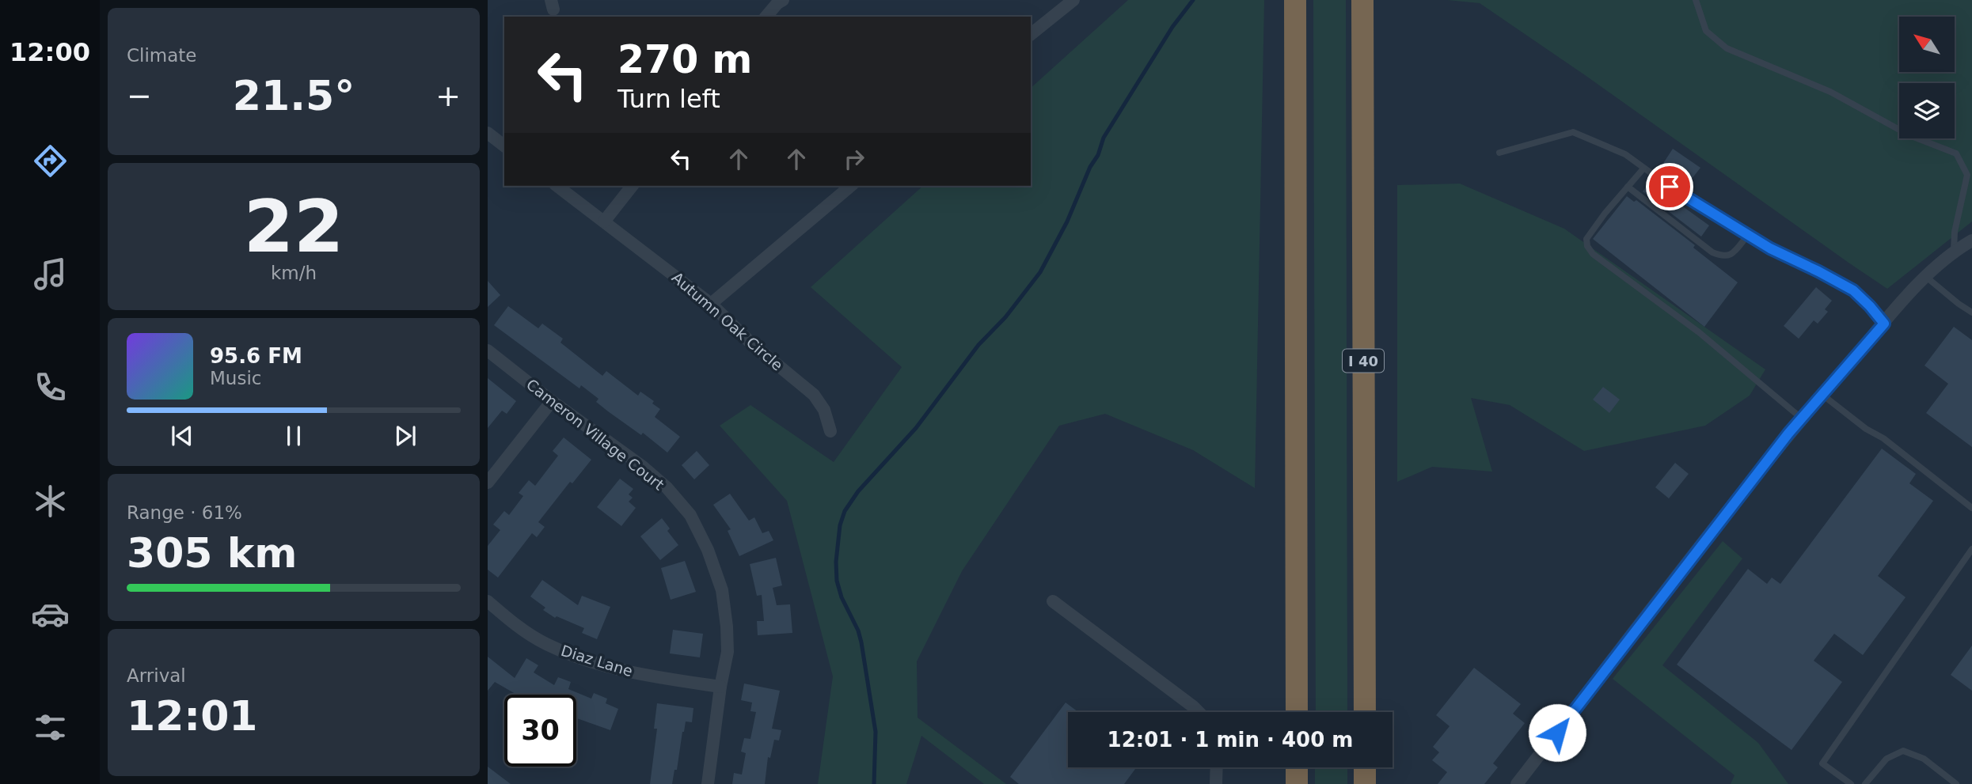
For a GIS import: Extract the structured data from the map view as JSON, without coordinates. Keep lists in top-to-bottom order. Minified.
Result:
{"streets":{"highway":["I 40"],"street":["Autumn Oak Circle","Cameron Village Court","Diaz Lane"]},"crossings":[["Cameron Village Court","Diaz Lane"]],"north":"top left","page":{"tabs":"12:00","tile":["Climate",["22","km/h"],["Range · 61%","305 km"],["Arrival","12:01"]],"turn":["270 m","Turn left"],"heat":["−","21.5°","+"],"song":["95.6 FM","Music"],"limit":"30","trip":"12:01 · 1 min · 400 m"}}
